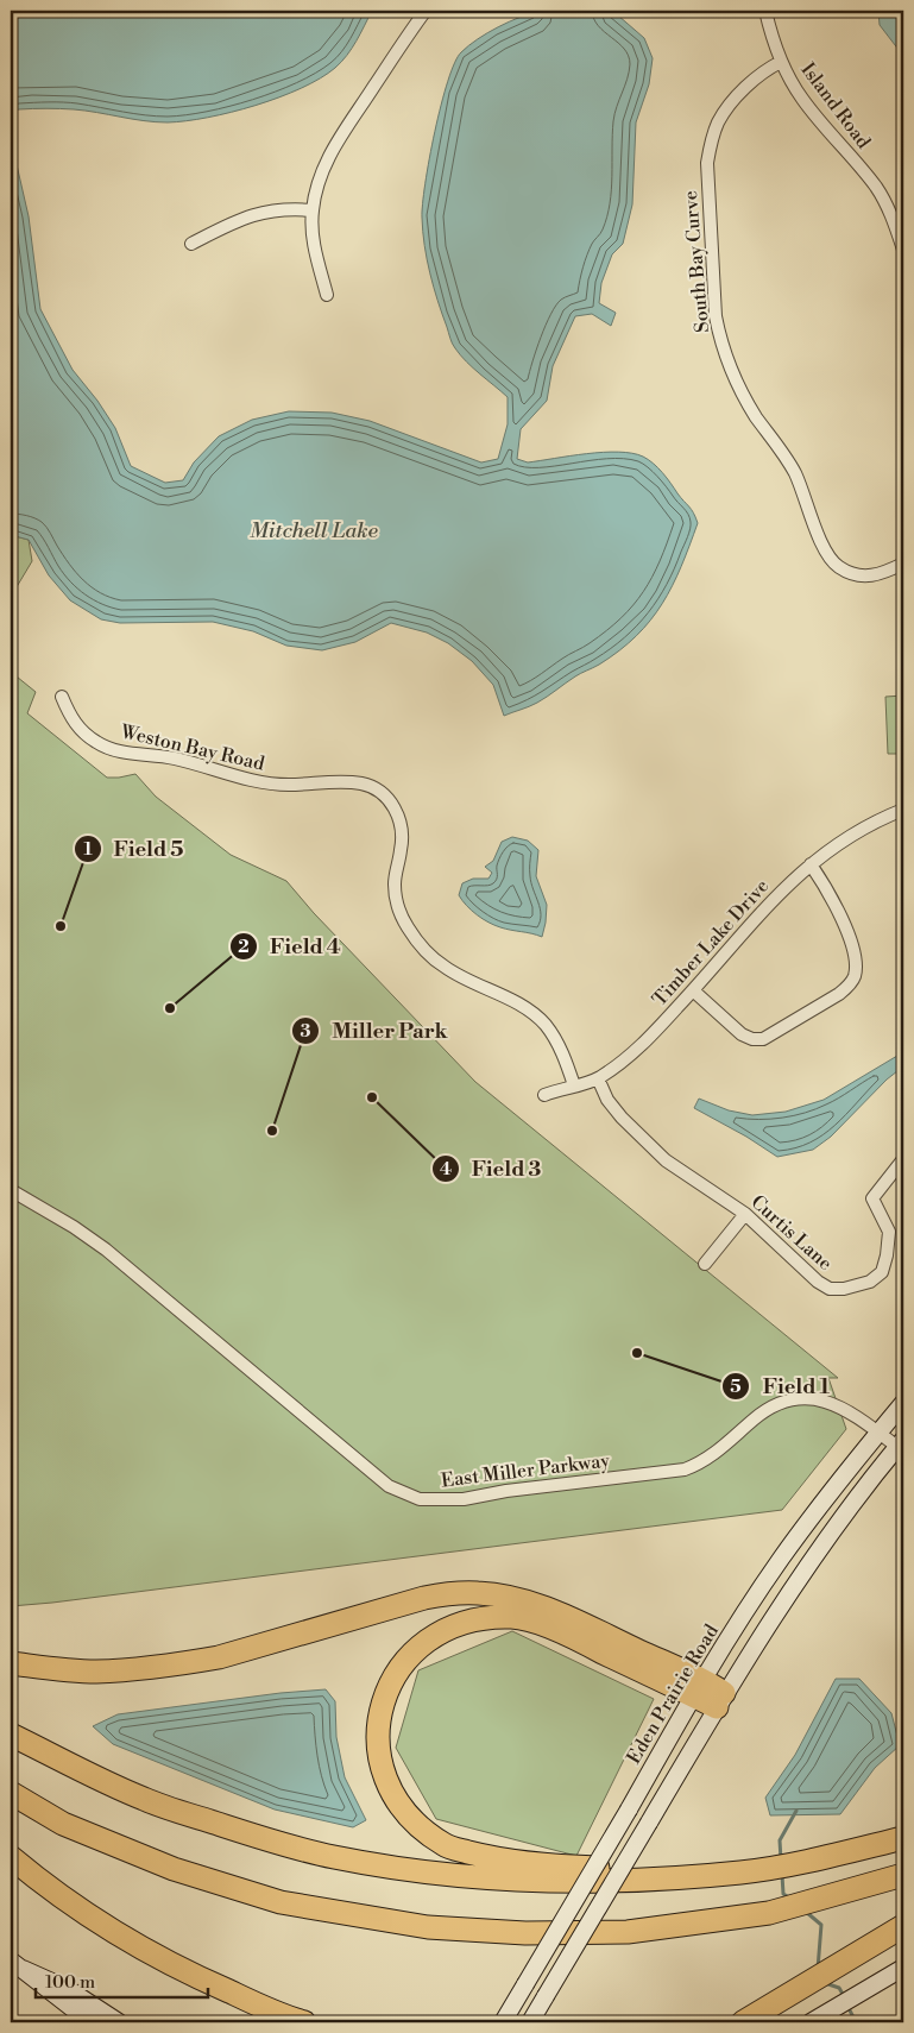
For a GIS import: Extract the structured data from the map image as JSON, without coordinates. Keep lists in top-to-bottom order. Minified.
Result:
{"streets":{"main road":["Eden Prairie Road"],"street":["Island Road","South Bay Curve","Weston Bay Road","Timber Lake Drive","Curtis Lane","East Miller Parkway"]},"crossings":[["Island Road","South Bay Curve"],["Weston Bay Road","Timber Lake Drive"],["Timber Lake Drive","Curtis Lane"],["East Miller Parkway","Eden Prairie Road"]],"water":["Mitchell Lake"],"places":["Field 5","Field 4","Field 3","Miller Park","Field 1"],"scale_bar":"100 m"}
